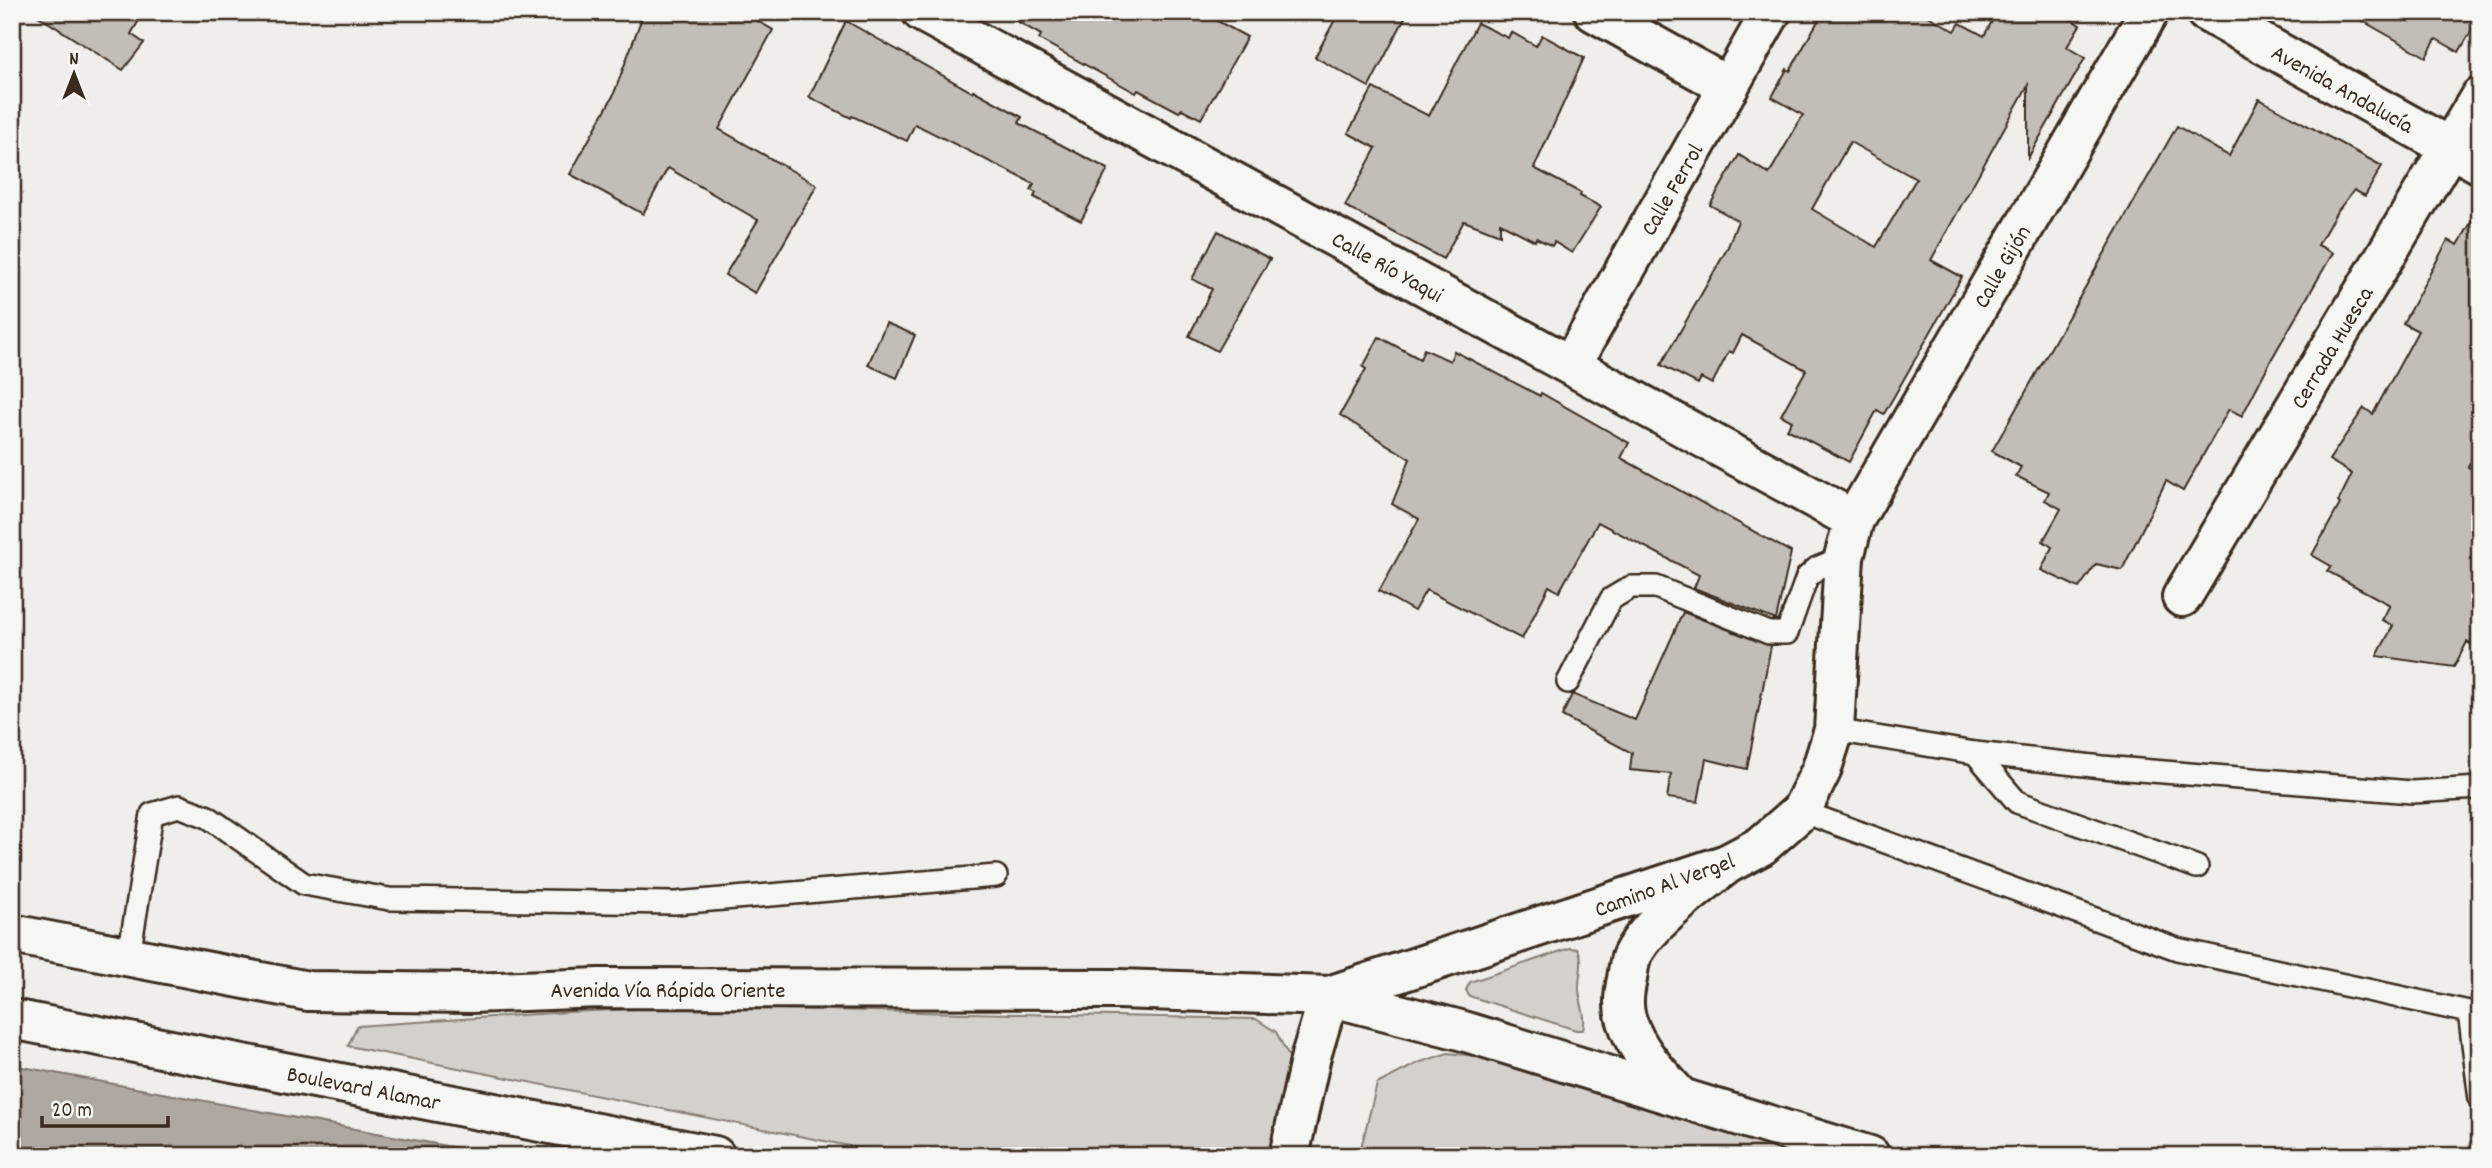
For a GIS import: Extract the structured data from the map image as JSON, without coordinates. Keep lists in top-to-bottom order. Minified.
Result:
{"streets":{"main road":["Avenida Andalucía","Calle Ferrol","Calle Río Yaqui","Calle Gijón","Cerrada Huesca","Camino Al Vergel","Avenida Vía Rápida Oriente","Boulevard Alamar"]},"crossings":[["Avenida Andalucía","Cerrada Huesca"],["Calle Ferrol","Calle Río Yaqui"],["Calle Río Yaqui","Calle Gijón"],["Calle Río Yaqui","Camino Al Vergel"],["Calle Gijón","Camino Al Vergel"],["Camino Al Vergel","Avenida Vía Rápida Oriente"]],"scale_bar":"20 m","north":"top"}
